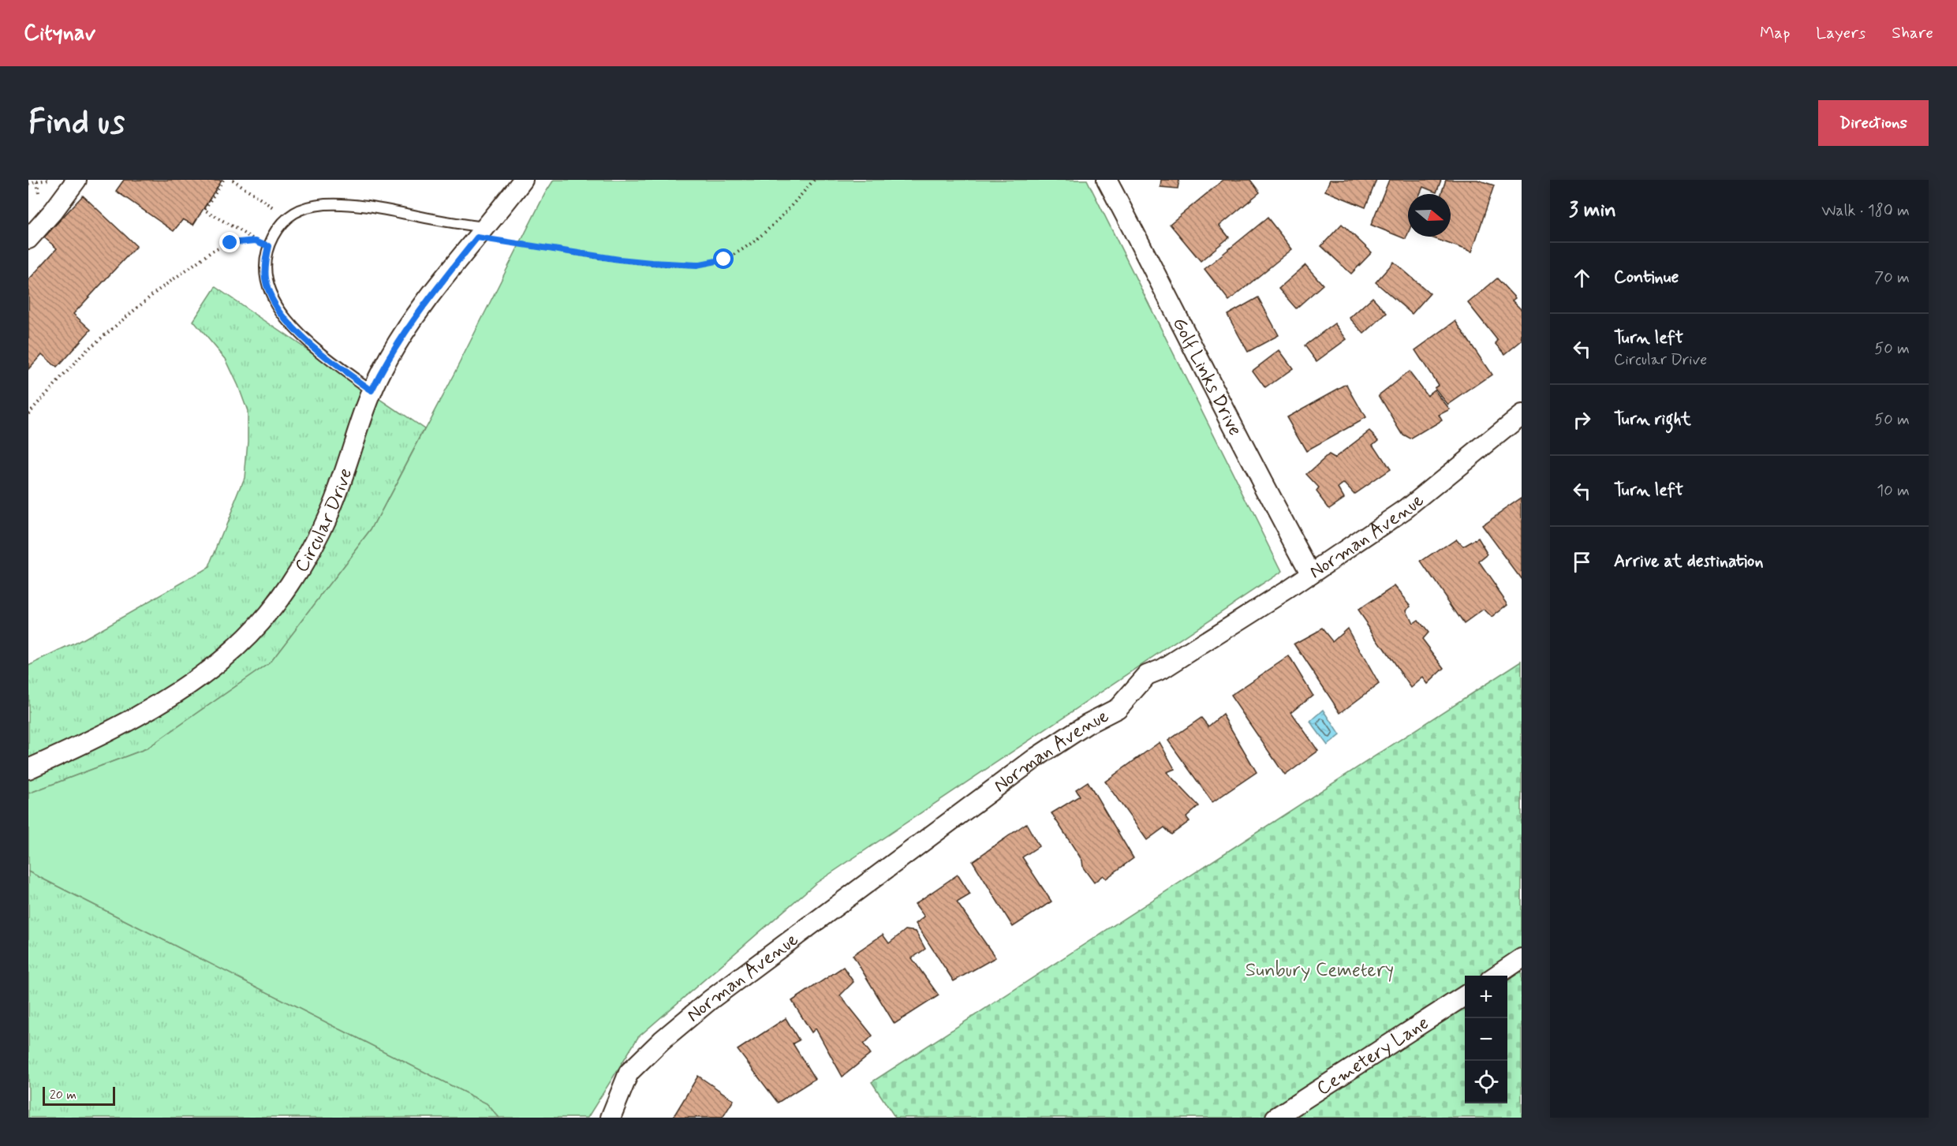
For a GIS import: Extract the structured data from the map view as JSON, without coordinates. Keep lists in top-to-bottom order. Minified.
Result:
{"streets":{"street":["Golf Links Drive","Circular Drive","Norman Avenue","Cemetery Lane"]},"crossings":[["Golf Links Drive","Norman Avenue"]],"parks":["Sunbury Cemetery"],"scale_bar":"20 m","north":"right","page":{"header":"Citynav","nav":["Map","Layers","Share"],"buttons":"Directions","title":"Find us","heading":["3 min","Walk · 180 m"],"list":[["Continue","70 m"],["Turn left","Circular Drive","50 m"],["Turn right","50 m"],["Turn left","10 m"],"Arrive at destination"],"map_buttons":["+","−"],"scale":"20 m"}}
